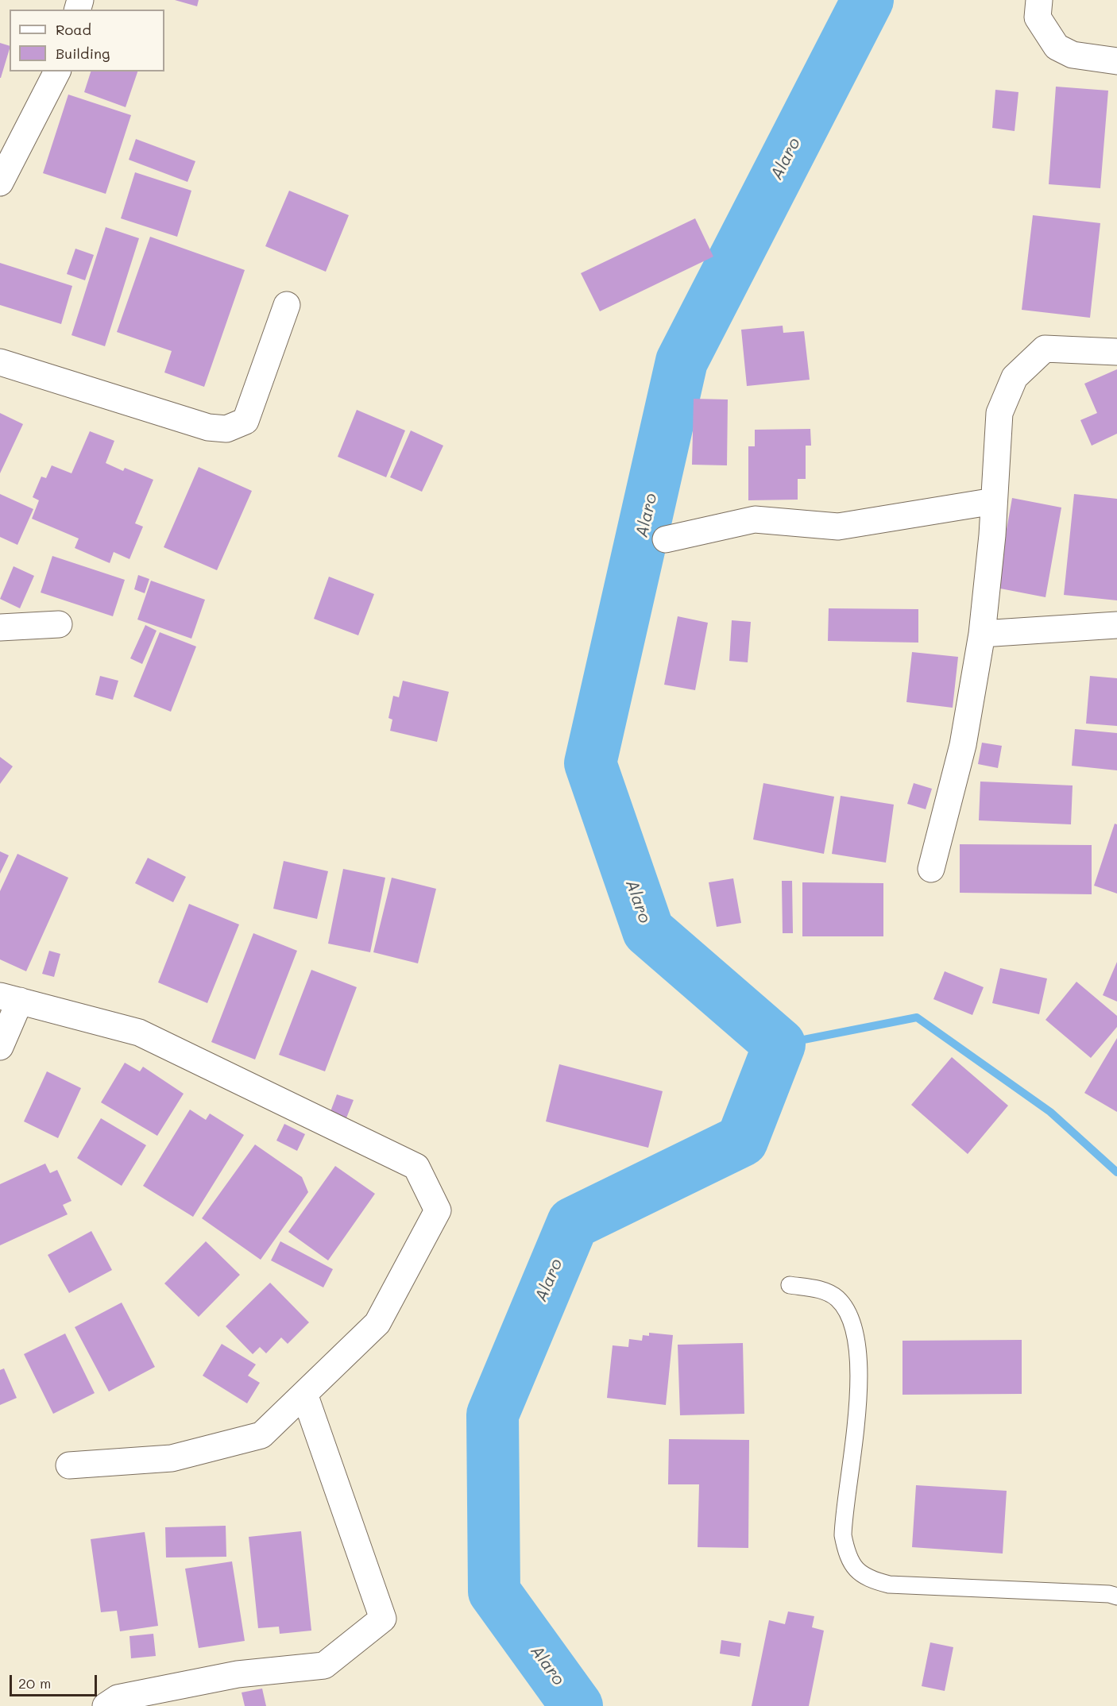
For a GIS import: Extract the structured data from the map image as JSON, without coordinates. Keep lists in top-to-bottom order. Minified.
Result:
{"water":["Alaro"],"legend":["Road","Building"],"scale_bar":"20 m"}
